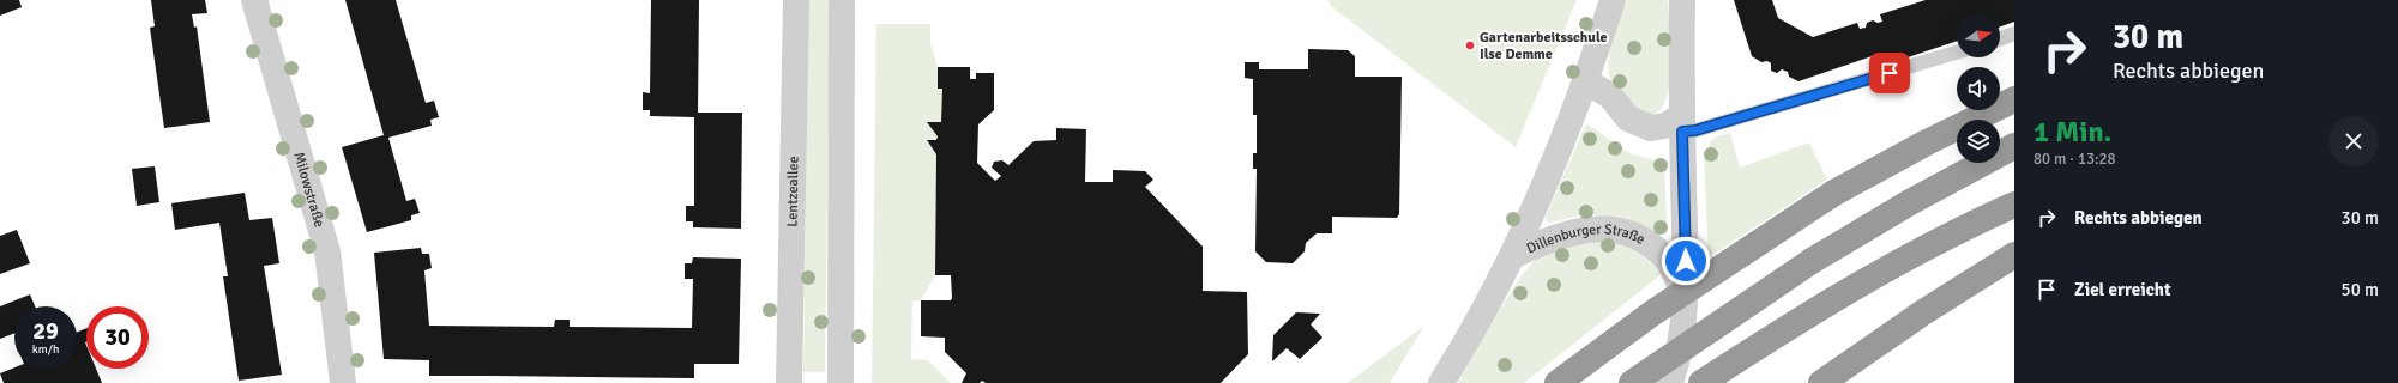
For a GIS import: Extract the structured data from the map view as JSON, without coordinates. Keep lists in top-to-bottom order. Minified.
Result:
{"streets":{"street":["Milowstraße","Lentzeallee","Dillenburger Straße"]},"places":["Gartenarbeitsschule Ilse Demme"],"north":"right","page":{"turn":["30 m","Rechts abbiegen"],"heading":["1 Min.","80 m · 13:28"],"list":[{"name":"Rechts abbiegen","value":"30 m"},{"name":"Ziel erreicht","value":"50 m"}],"speed":"29 km/h","limit":"30"}}
